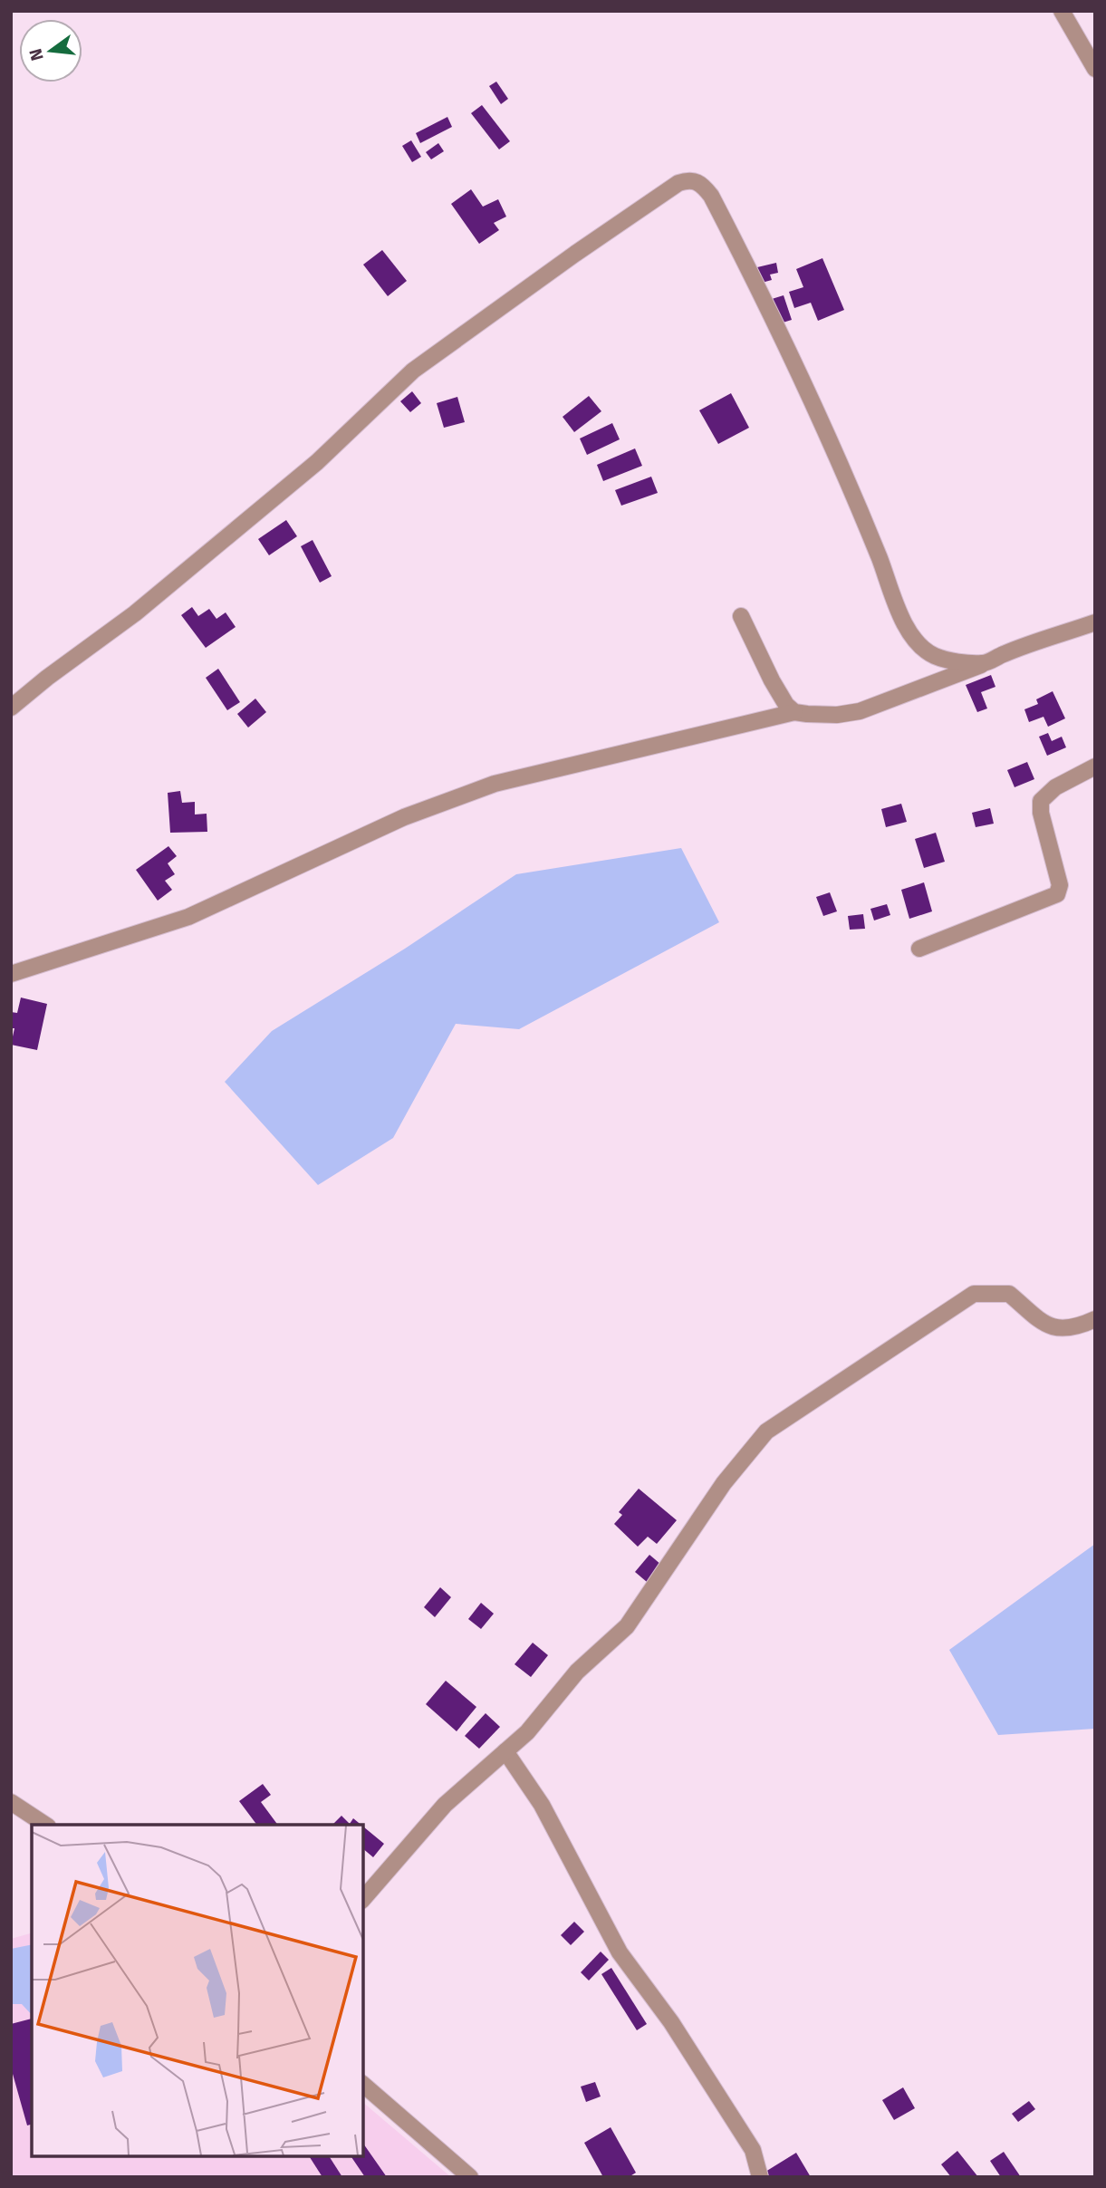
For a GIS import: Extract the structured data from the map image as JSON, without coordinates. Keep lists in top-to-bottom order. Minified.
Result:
{"north":"left"}
